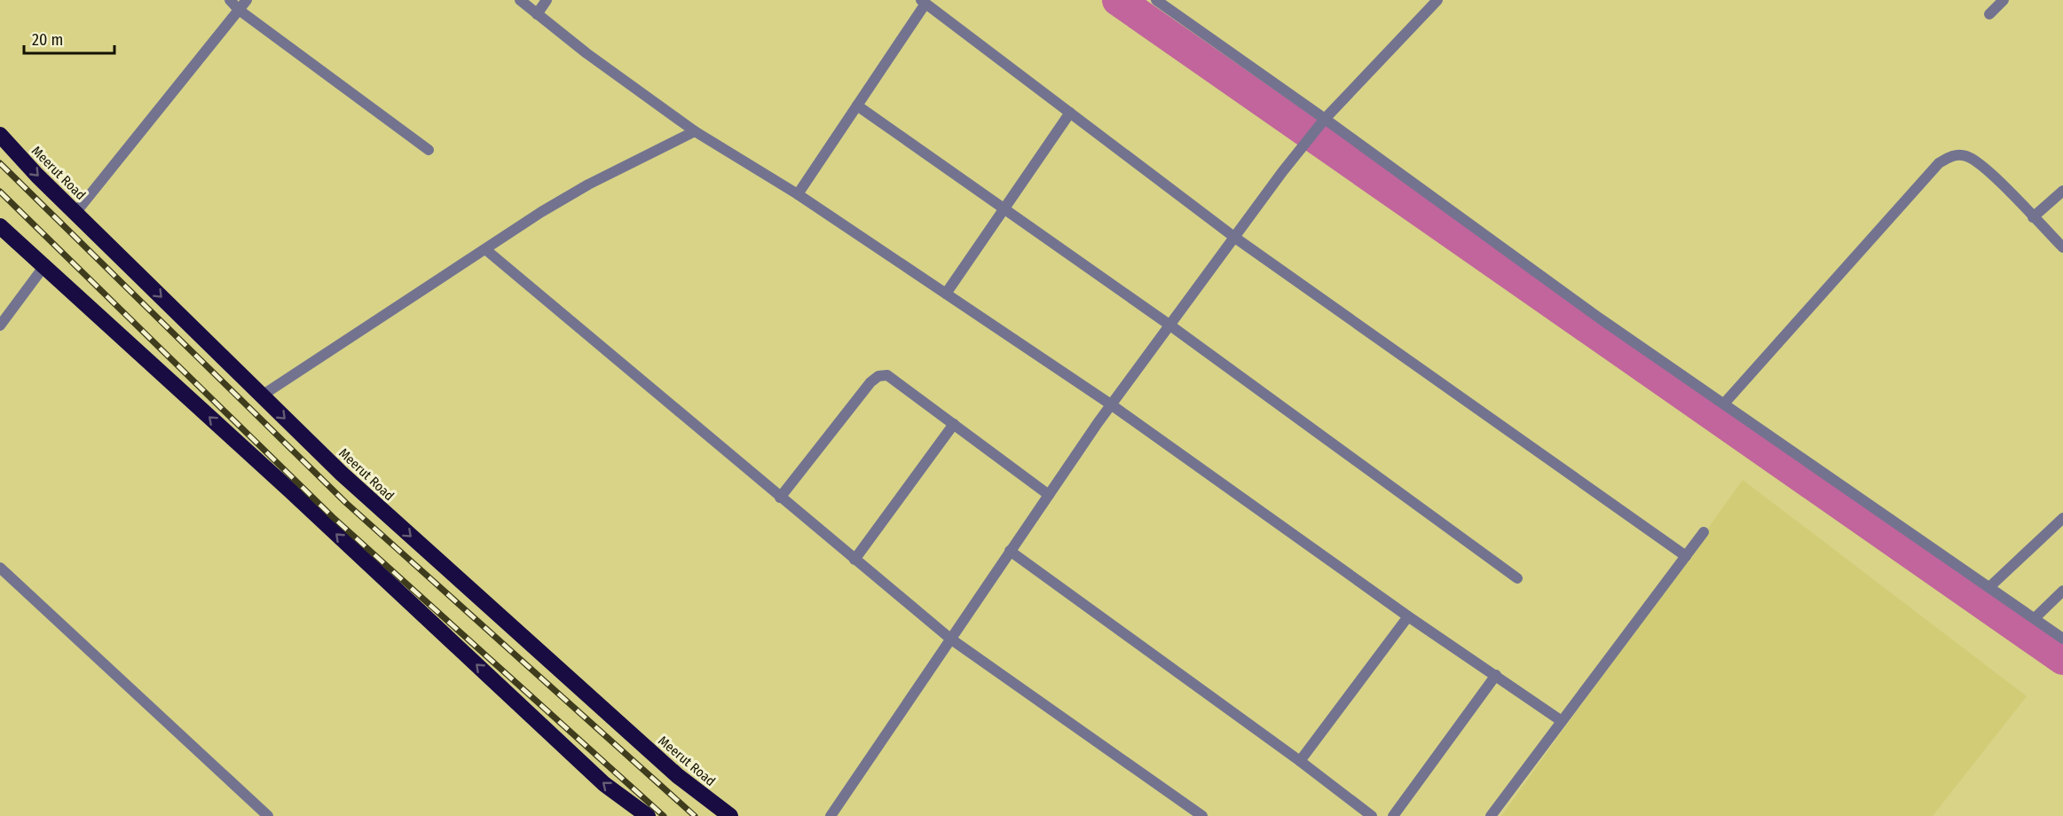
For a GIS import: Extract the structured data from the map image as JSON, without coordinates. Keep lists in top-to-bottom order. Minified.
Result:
{"streets":{"highway":["Meerut Road"]},"scale_bar":"20 m"}
